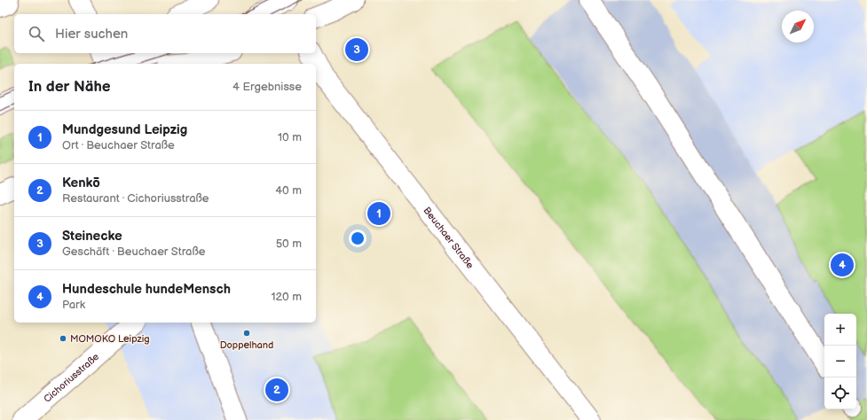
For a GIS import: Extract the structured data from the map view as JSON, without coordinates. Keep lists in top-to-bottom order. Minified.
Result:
{"streets":{"street":["Beuchaer Straße","Cichoriusstraße"]},"places":["Doppelhand","MOMOKO Leipzig"],"north":"top right","page":{"search":"Hier suchen","pins":["3","1","4","2"],"heading":["In der Nähe","4 Ergebnisse"],"list":[{"mark":"1","name":"Mundgesund Leipzig","note":"Ort · Beuchaer Straße","value":"10 m"},{"mark":"2","name":"Kenkō","note":"Restaurant · Cichoriusstraße","value":"40 m"},{"mark":"3","name":"Steinecke","note":"Geschäft · Beuchaer Straße","value":"50 m"},{"mark":"4","name":"Hundeschule hundeMensch","note":"Park","value":"120 m"}],"map_buttons":["+","−"]}}
